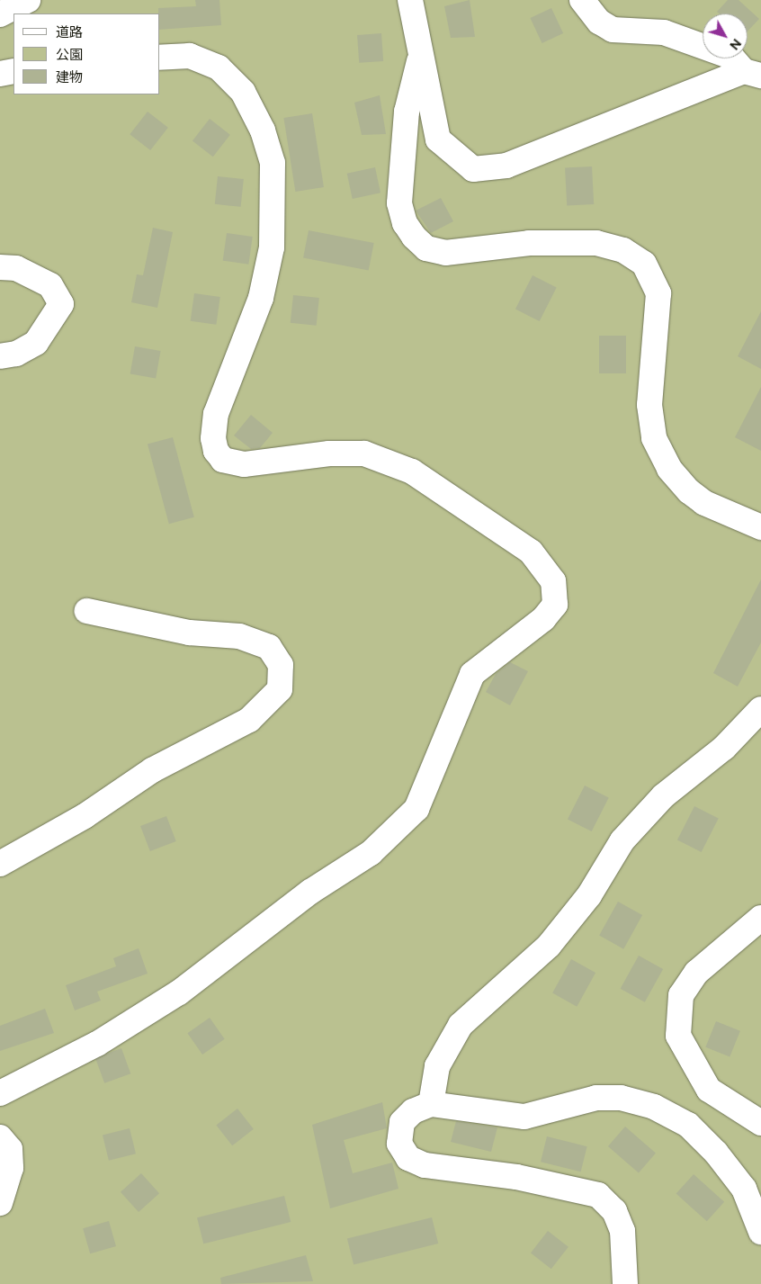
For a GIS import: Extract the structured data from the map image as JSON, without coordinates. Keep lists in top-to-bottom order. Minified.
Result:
{"legend":["道路","公園","建物"],"north":"bottom right"}
